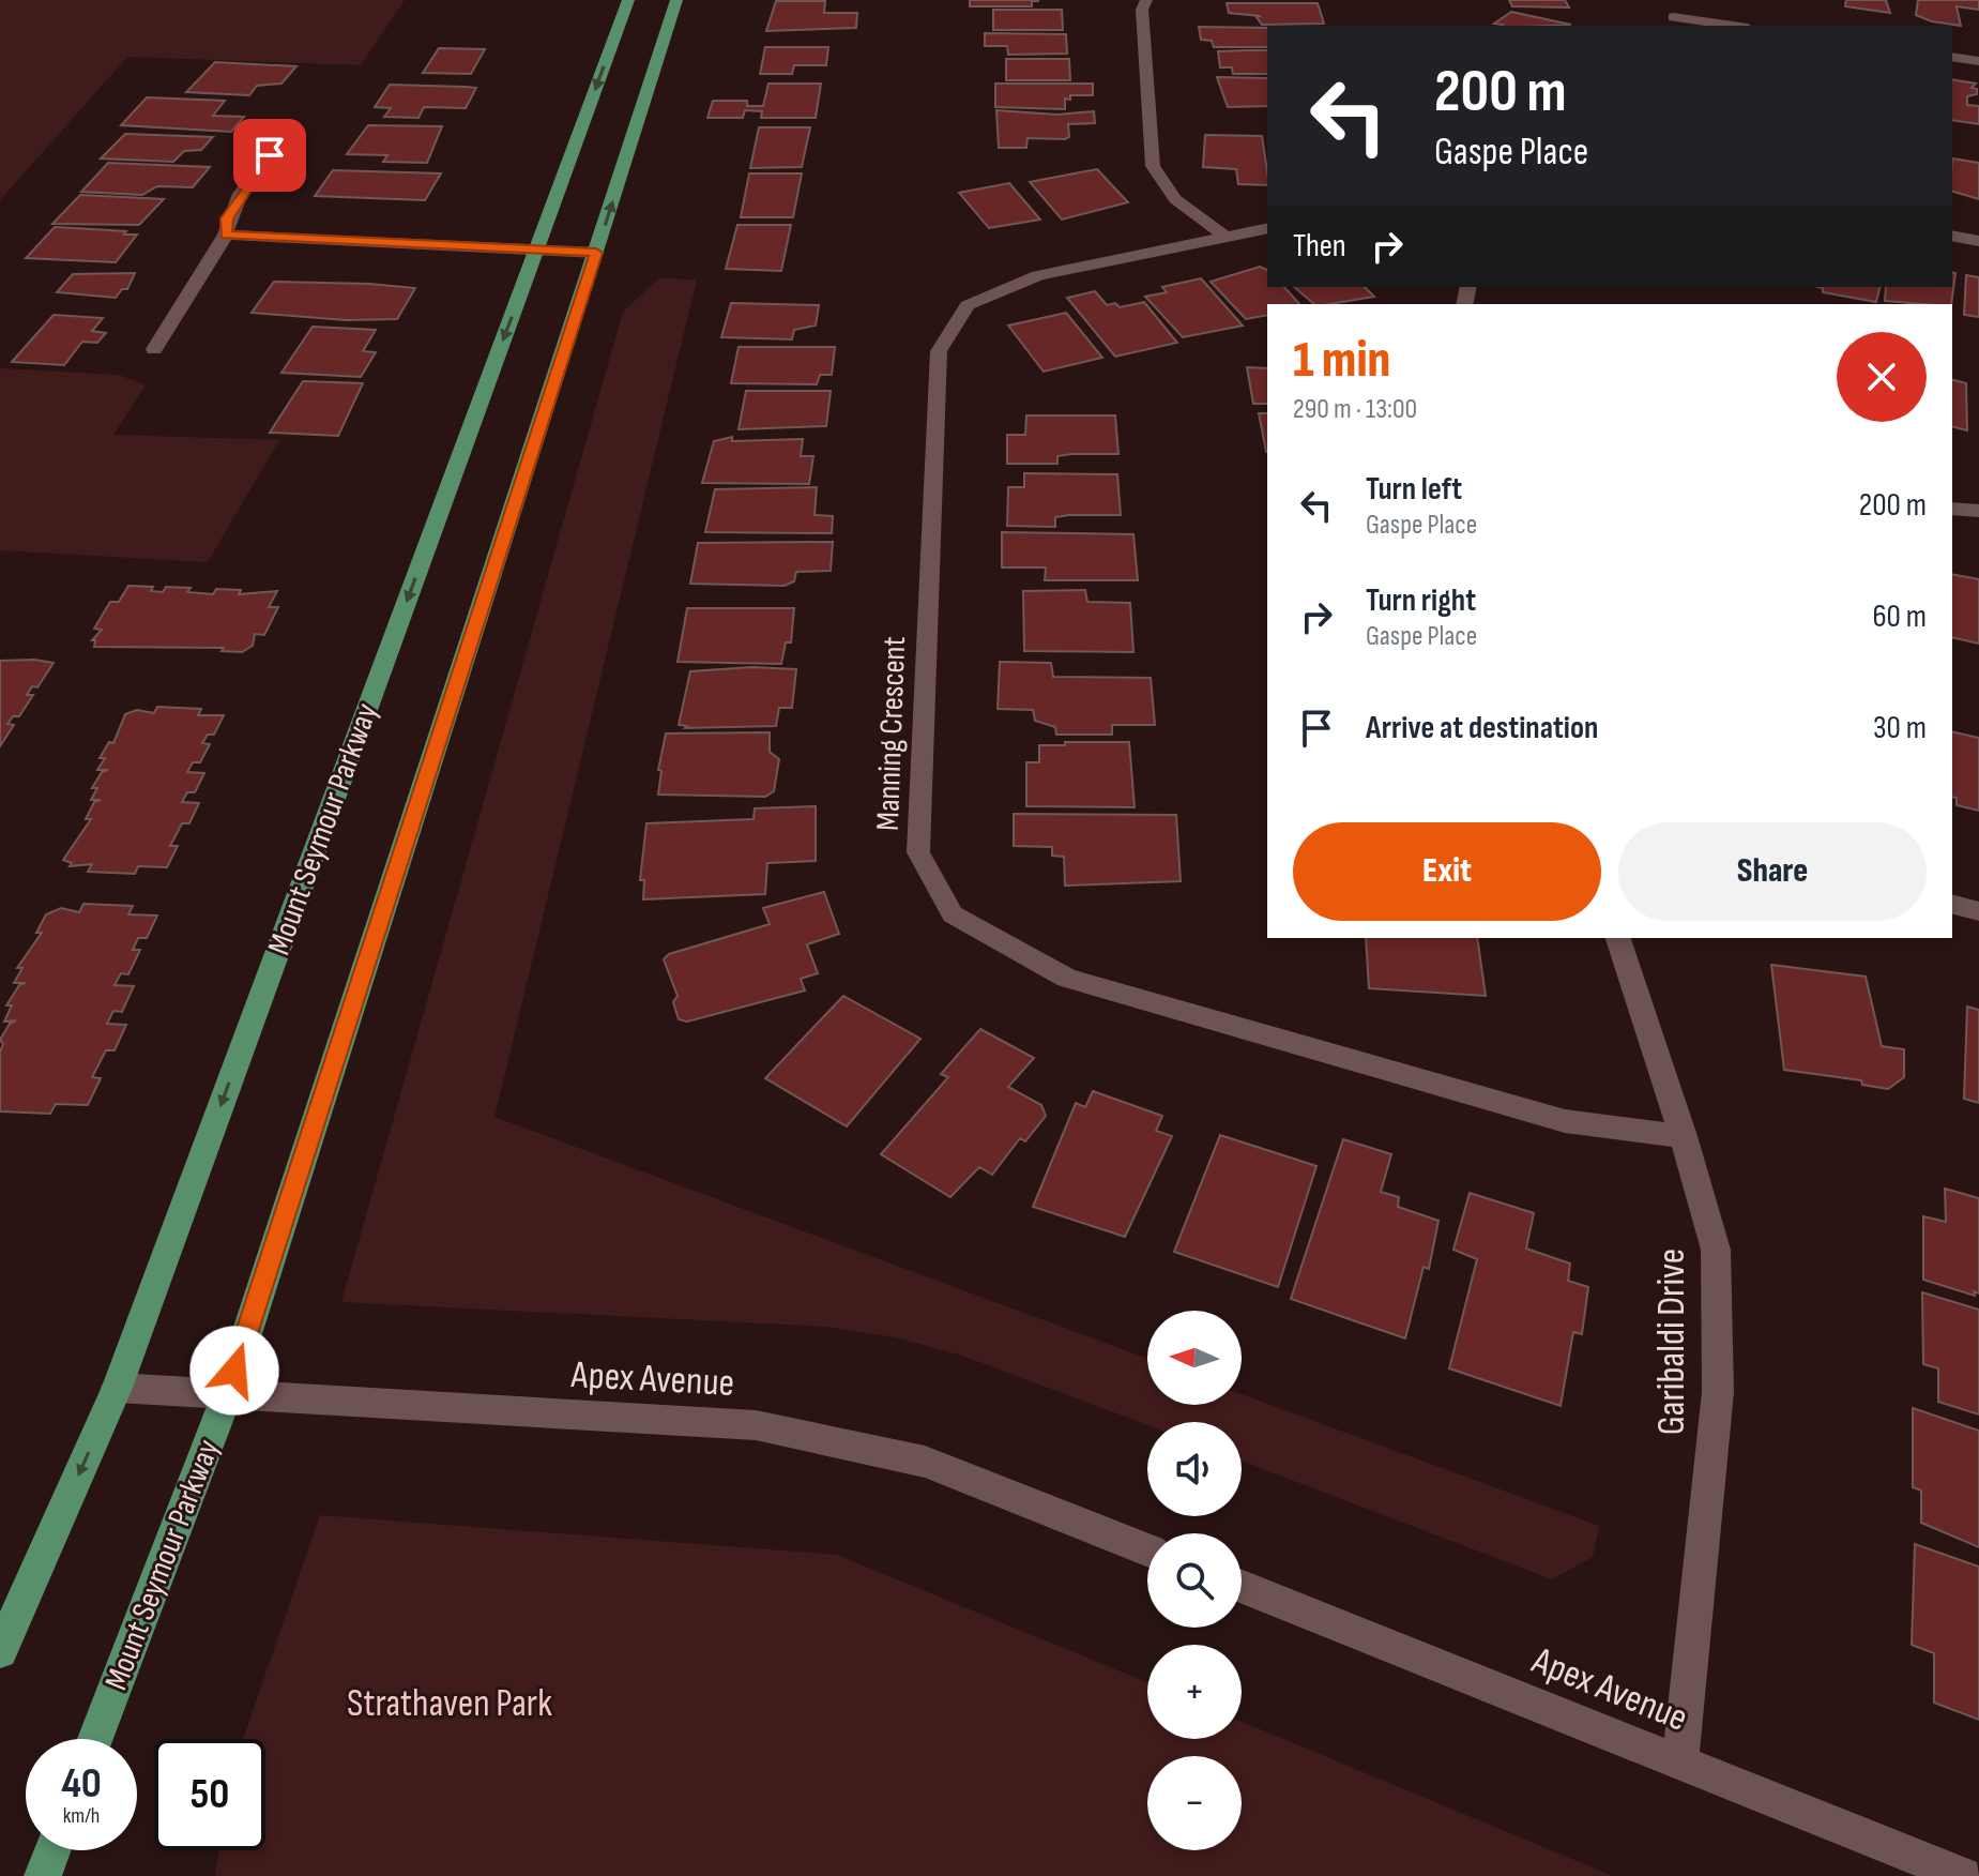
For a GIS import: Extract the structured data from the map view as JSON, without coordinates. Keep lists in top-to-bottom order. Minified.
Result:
{"streets":{"main road":["Mount Seymour Parkway"],"street":["Manning Crescent","Garibaldi Drive","Apex Avenue"]},"crossings":[["Manning Crescent","Garibaldi Drive"],["Mount Seymour Parkway","Apex Avenue"],["Garibaldi Drive","Apex Avenue"]],"parks":["Strathaven Park"],"north":"left","page":{"turn":["200 m","Gaspe Place"],"then":"Then","heading":["1 min","290 m · 13:00"],"list":[{"name":"Turn left","note":"Gaspe Place","value":"200 m"},{"name":"Turn right","note":"Gaspe Place","value":"60 m"},{"name":"Arrive at destination","value":"30 m"}],"buttons":["Exit","Share"],"map_buttons":["+","−"],"speed":"40 km/h","limit":"50"}}
